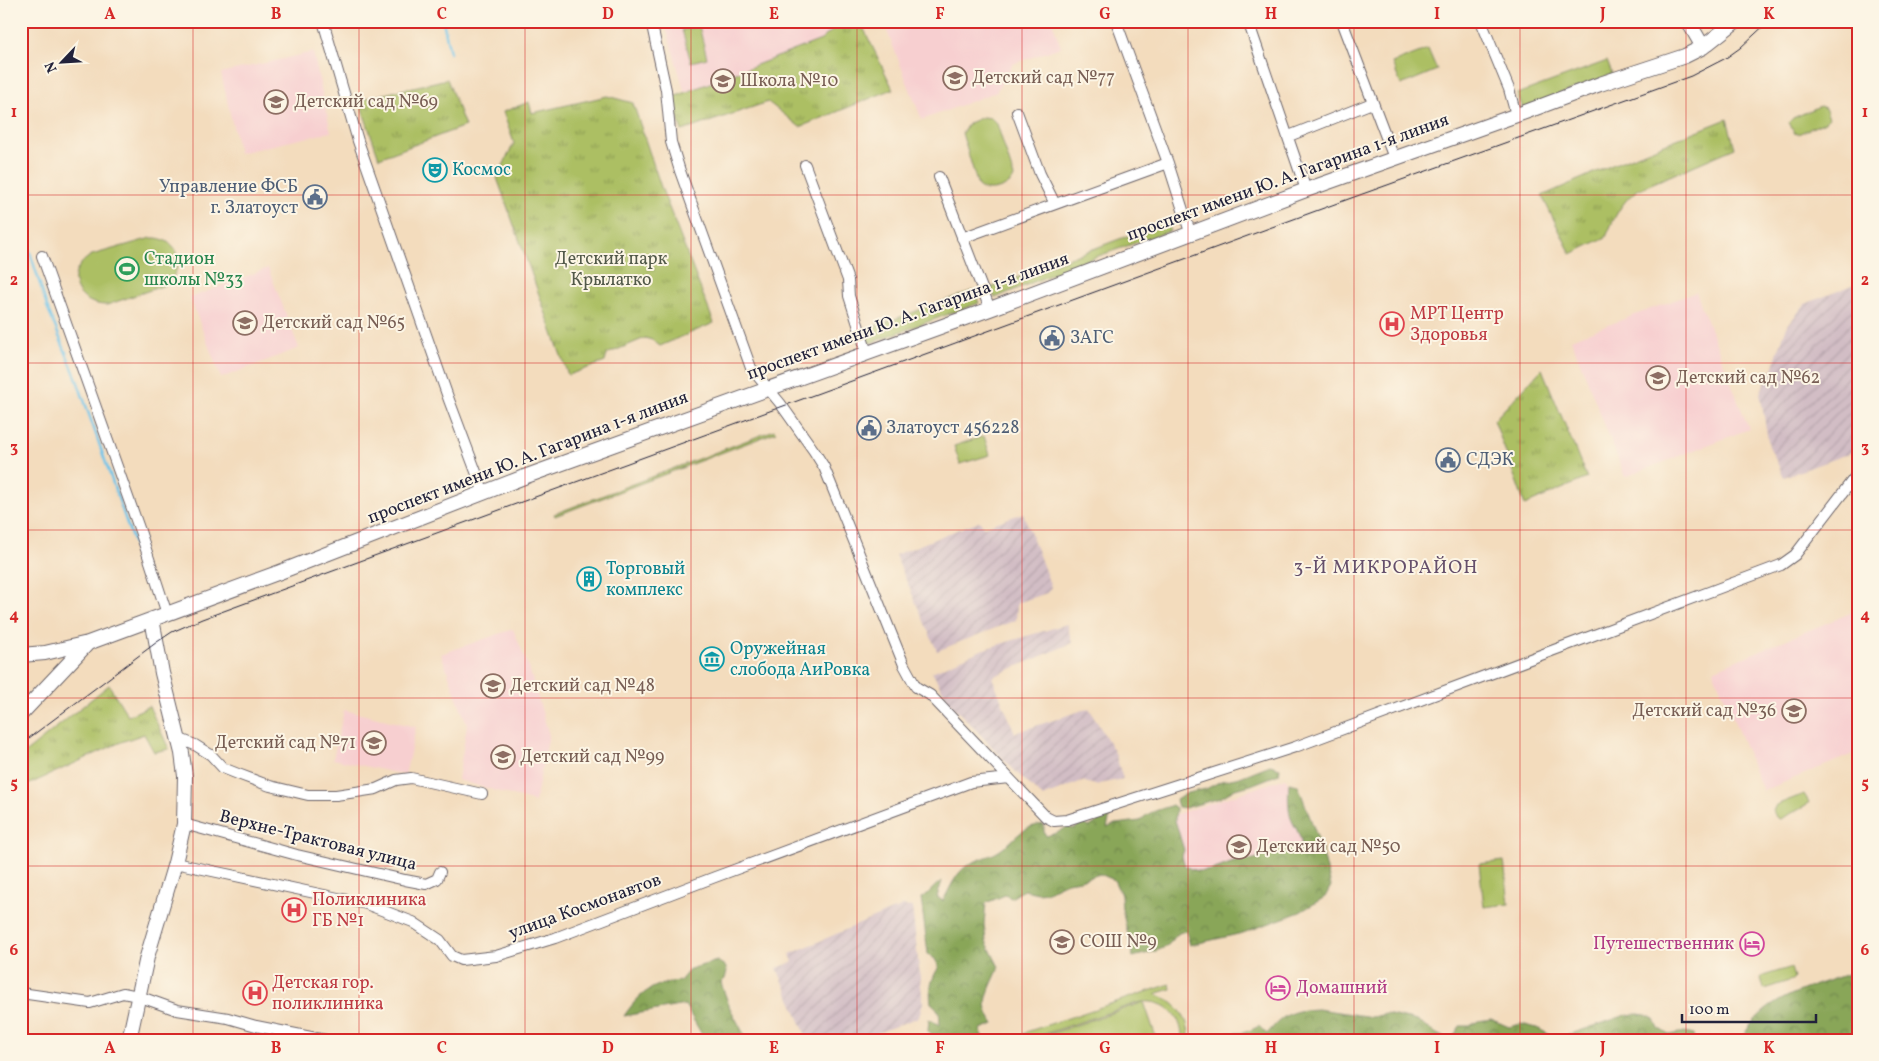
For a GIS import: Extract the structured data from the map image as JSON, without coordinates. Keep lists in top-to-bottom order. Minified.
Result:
{"streets":{"main road":["проспект имени Ю. А. Гагарина 1-я линия"],"street":["Верхне-Трактовая улица","улица Космонавтов"]},"districts":["3-Й МИКРОРАЙОН"],"parks":["Детский парк Крылатко"],"places":{"school or university":["Детский сад №77","Школа №10","Детский сад №69","Детский сад №65","Детский сад №62","Детский сад №48","Детский сад №36","Детский сад №71","Детский сад №99","Детский сад №50","СОШ №9"],"theatre":["Космос"],"public building":["Управление ФСБ г. Златоуст","ЗАГС","Златоуст 456228","СДЭК"],"sports":["Стадион школы №33"],"hospital":["МРТ Центр Здоровья","Поликлиника ГБ №1","Детская гор. поликлиника"],"building":["Торговый комплекс"],"museum":["Оружейная слобода АиРовка"],"hotel":["Путешественник","Домашний"]},"scale_bar":"100 m","north":"bottom left","grid":{"columns":["A","B","C","D","E","F","G","H","I","J","K"],"rows":["1","2","3","4","5","6"]}}
